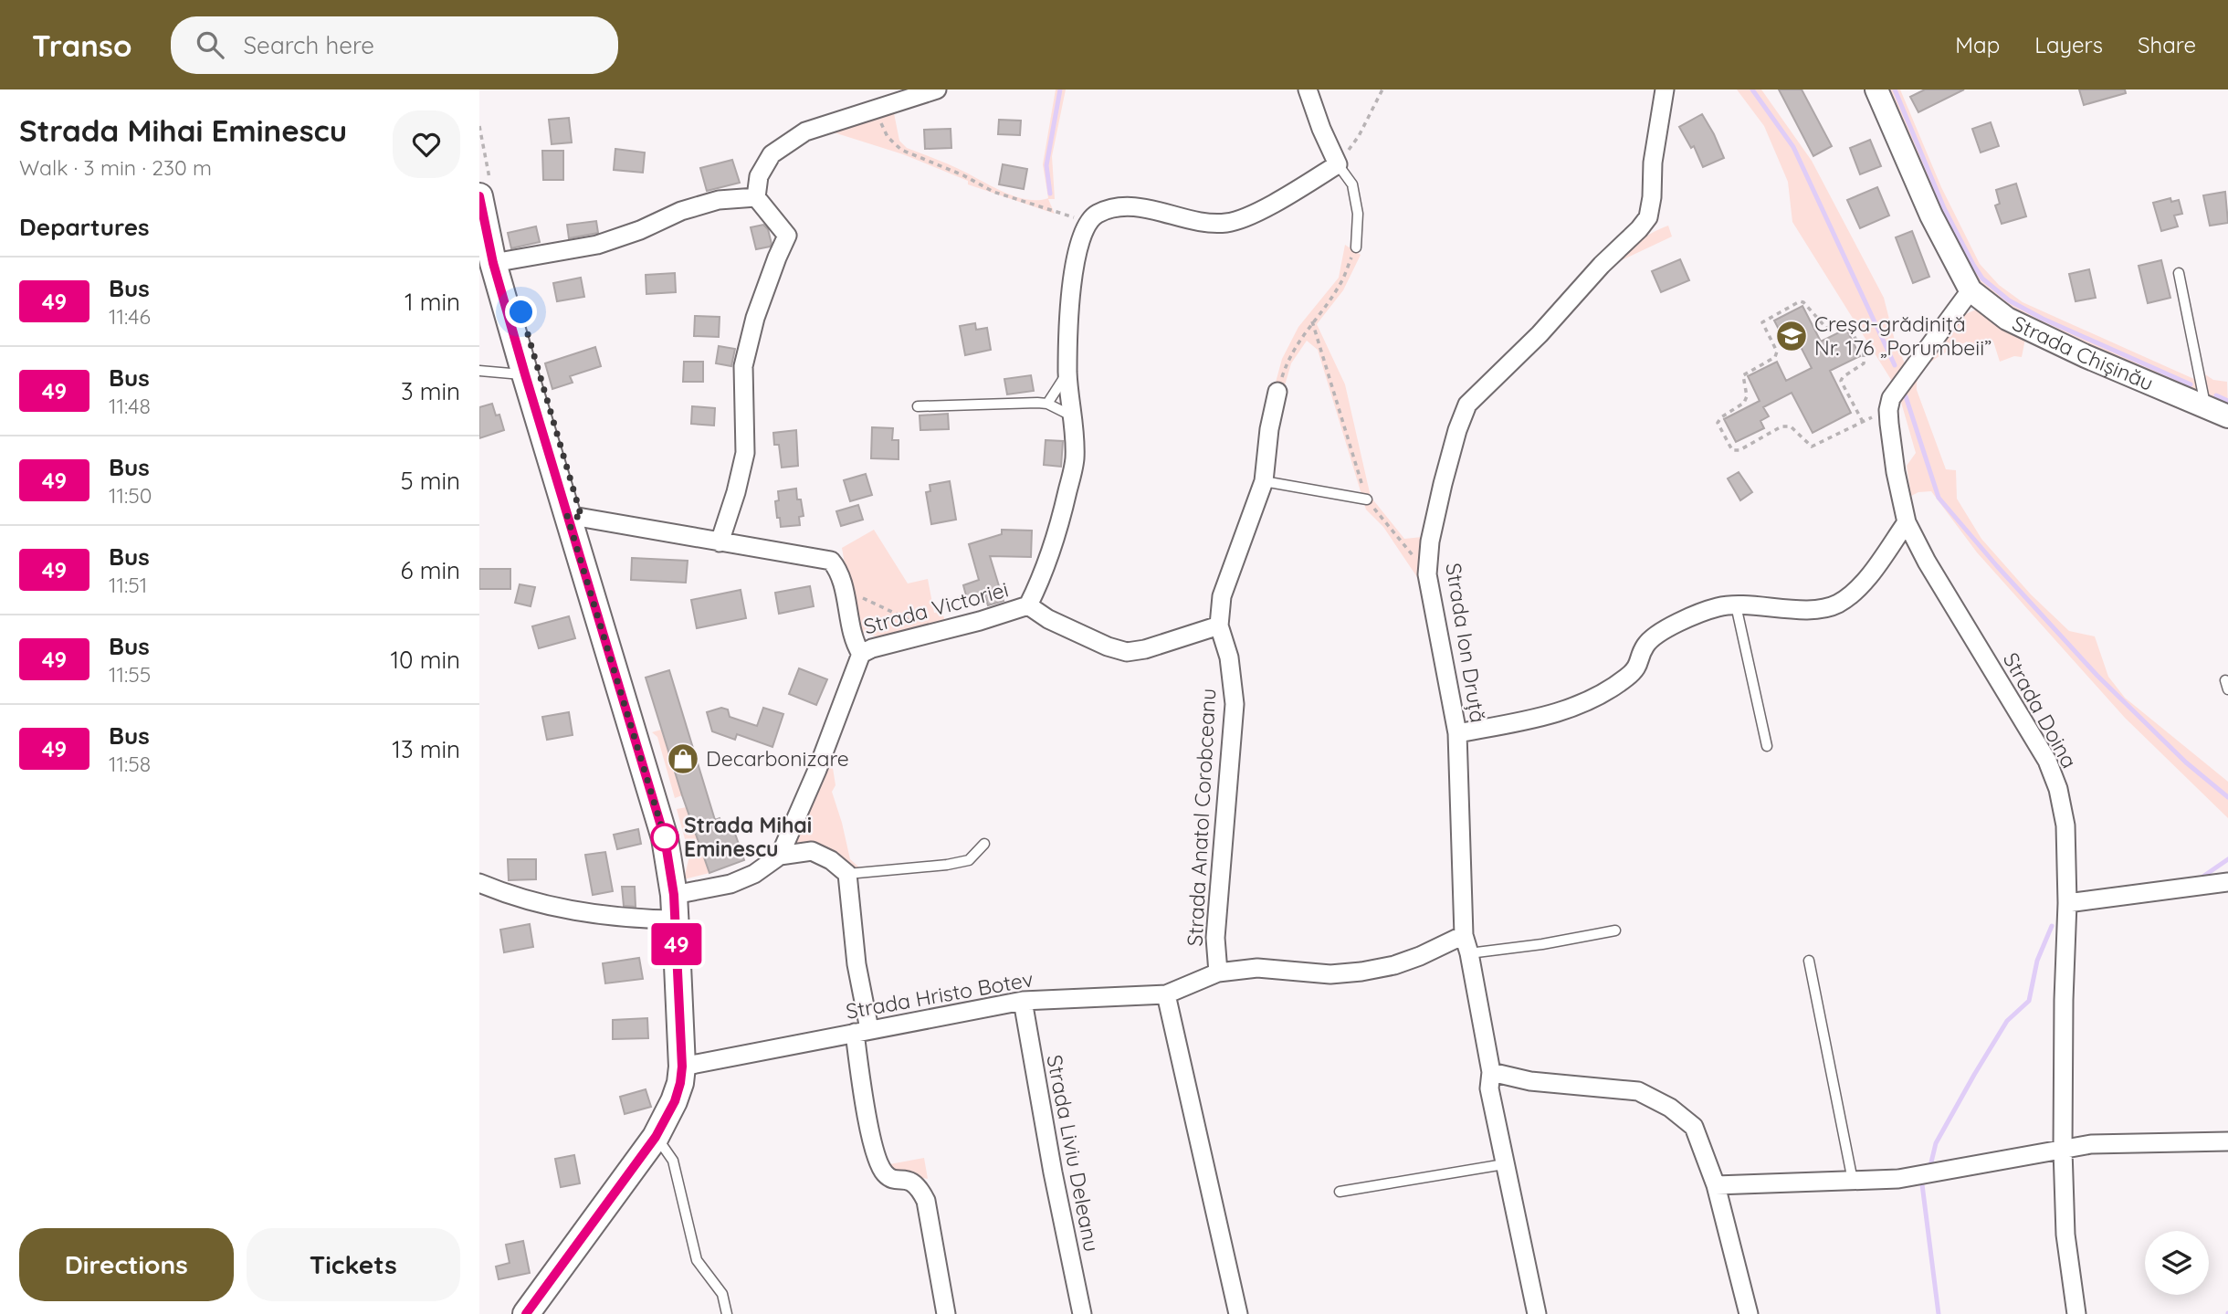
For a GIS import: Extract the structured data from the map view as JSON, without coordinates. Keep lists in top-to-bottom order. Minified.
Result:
{"streets":{"street":["Strada Chișinău","Strada Victoriei","Strada Ion Druță","Strada Doina","Strada Anatol Corobceanu","Strada Hristo Botev","Strada Liviu Deleanu"]},"crossings":[["Strada Victoriei","Strada Anatol Corobceanu"],["Strada Ion Druță","Strada Hristo Botev"],["Strada Anatol Corobceanu","Strada Hristo Botev"],["Strada Hristo Botev","Strada Liviu Deleanu"]],"places":{"school or university":["Creşa-grădiniţă Nr. 176 „Porumbeii”"],"shop":["Decarbonizare"],"other":["Strada Mihai Eminescu"]},"lines":["bus line 49"],"page":{"header":"Transo","search":"Search here","nav":["Map","Layers","Share"],"heading":[["Strada Mihai Eminescu","Walk · 3 min · 230 m"],"Departures"],"on_map":"49","list":[{"mark":"49","name":"Bus","note":"11:46","value":"1 min"},{"mark":"49","name":"Bus","note":"11:48","value":"3 min"},{"mark":"49","name":"Bus","note":"11:50","value":"5 min"},{"mark":"49","name":"Bus","note":"11:51","value":"6 min"},{"mark":"49","name":"Bus","note":"11:55","value":"10 min"},{"mark":"49","name":"Bus","note":"11:58","value":"13 min"}],"buttons":["Directions","Tickets"]}}
